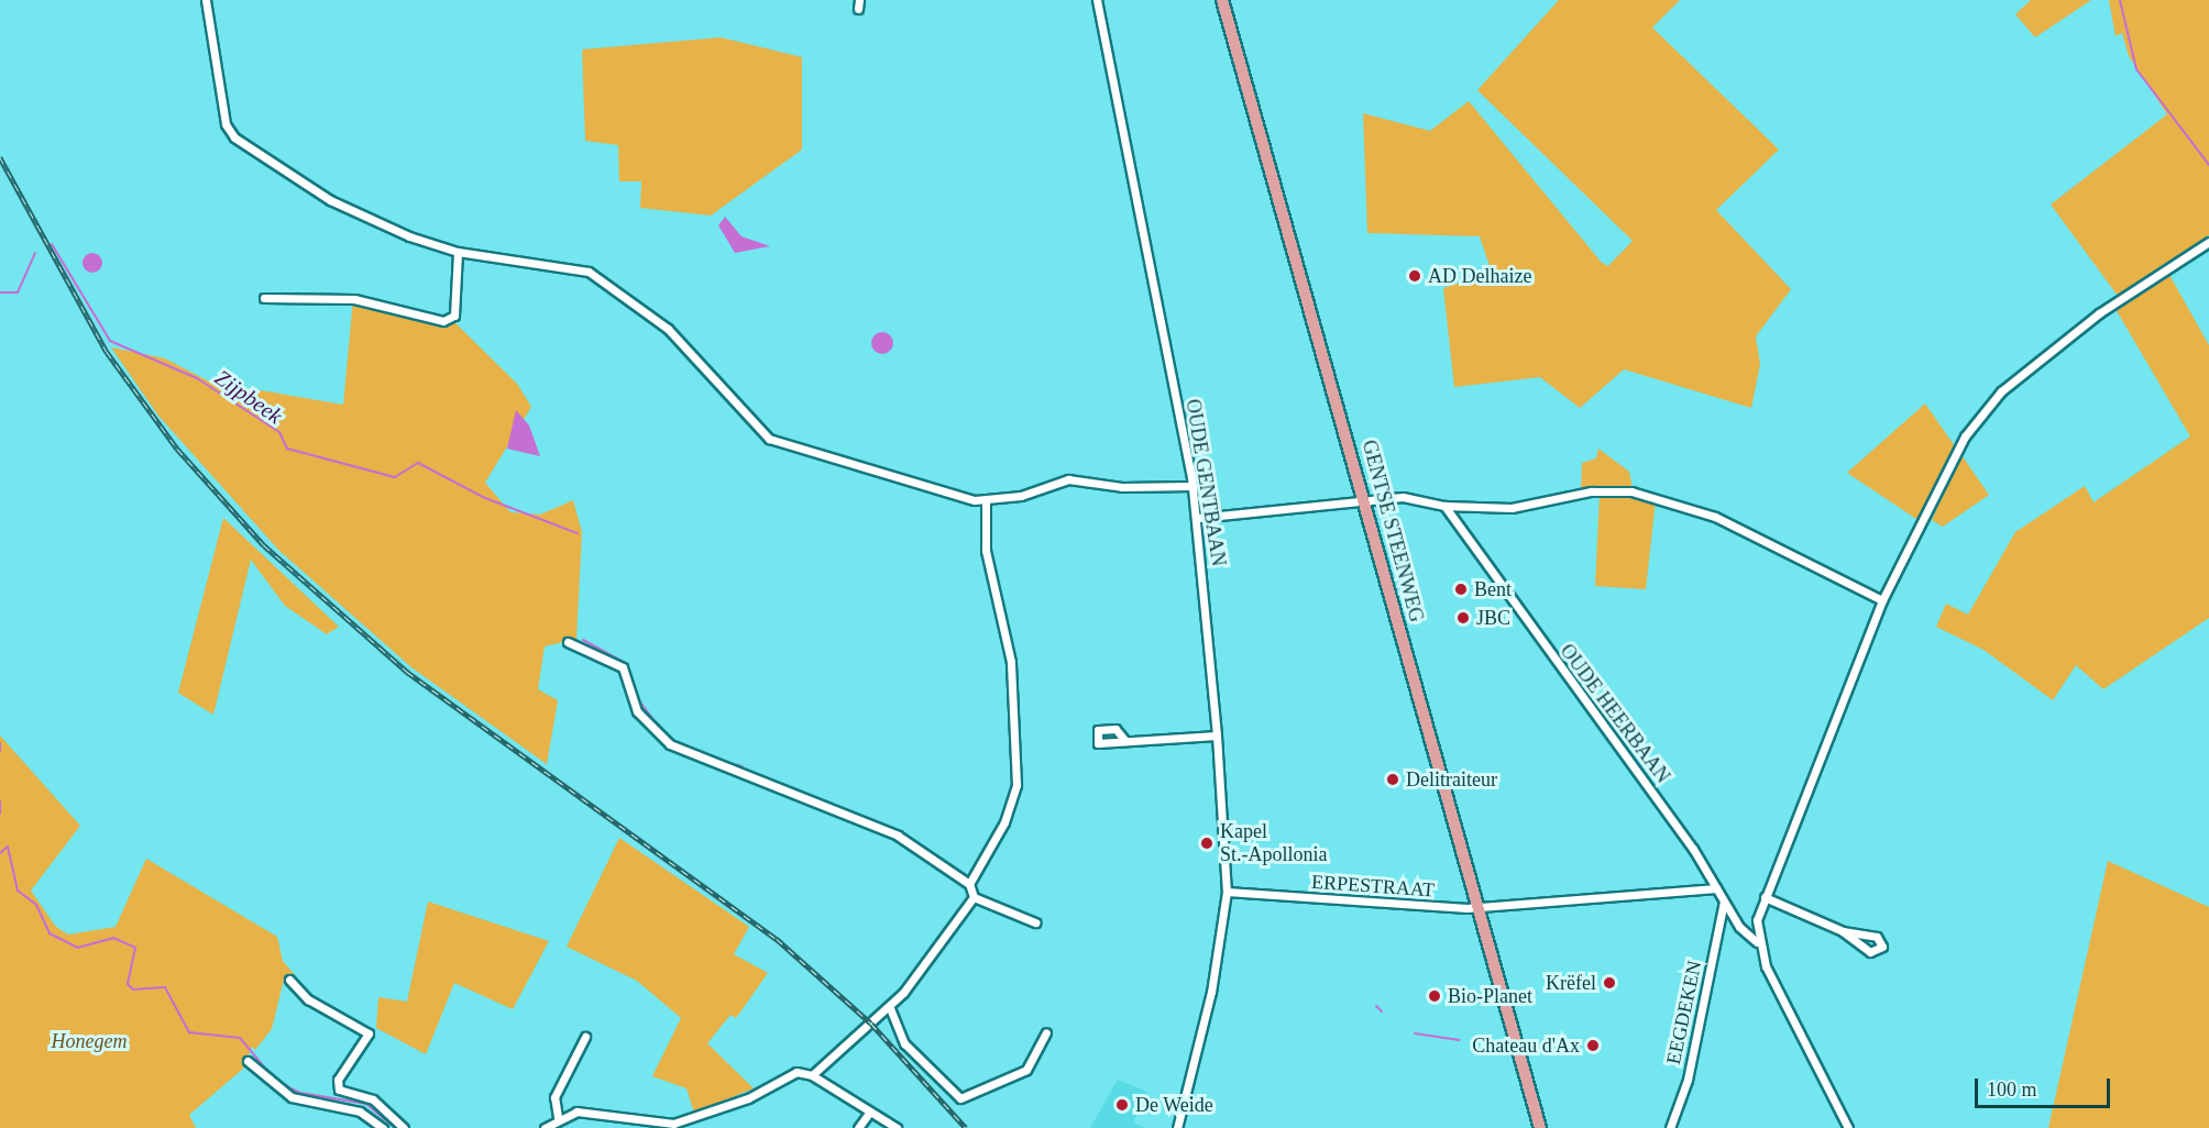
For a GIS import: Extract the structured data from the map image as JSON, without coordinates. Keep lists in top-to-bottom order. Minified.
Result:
{"streets":{"main road":["GENTSE STEENWEG"],"street":["OUDE GENTBAAN","OUDE HEERBAAN","ERPESTRAAT","EEGDEKEN"]},"crossings":[["OUDE GENTBAAN","ERPESTRAAT"],["GENTSE STEENWEG","ERPESTRAAT"],["OUDE HEERBAAN","ERPESTRAAT"],["OUDE HEERBAAN","EEGDEKEN"]],"water":["Zijpbeek"],"parks":["Honegem"],"places":["AD Delhaize","Bent","JBC","Delitraiteur","Kapel St.-Apollonia","Krëfel","Bio-Planet","Chateau d'Ax","De Weide"],"scale_bar":"100 m"}
